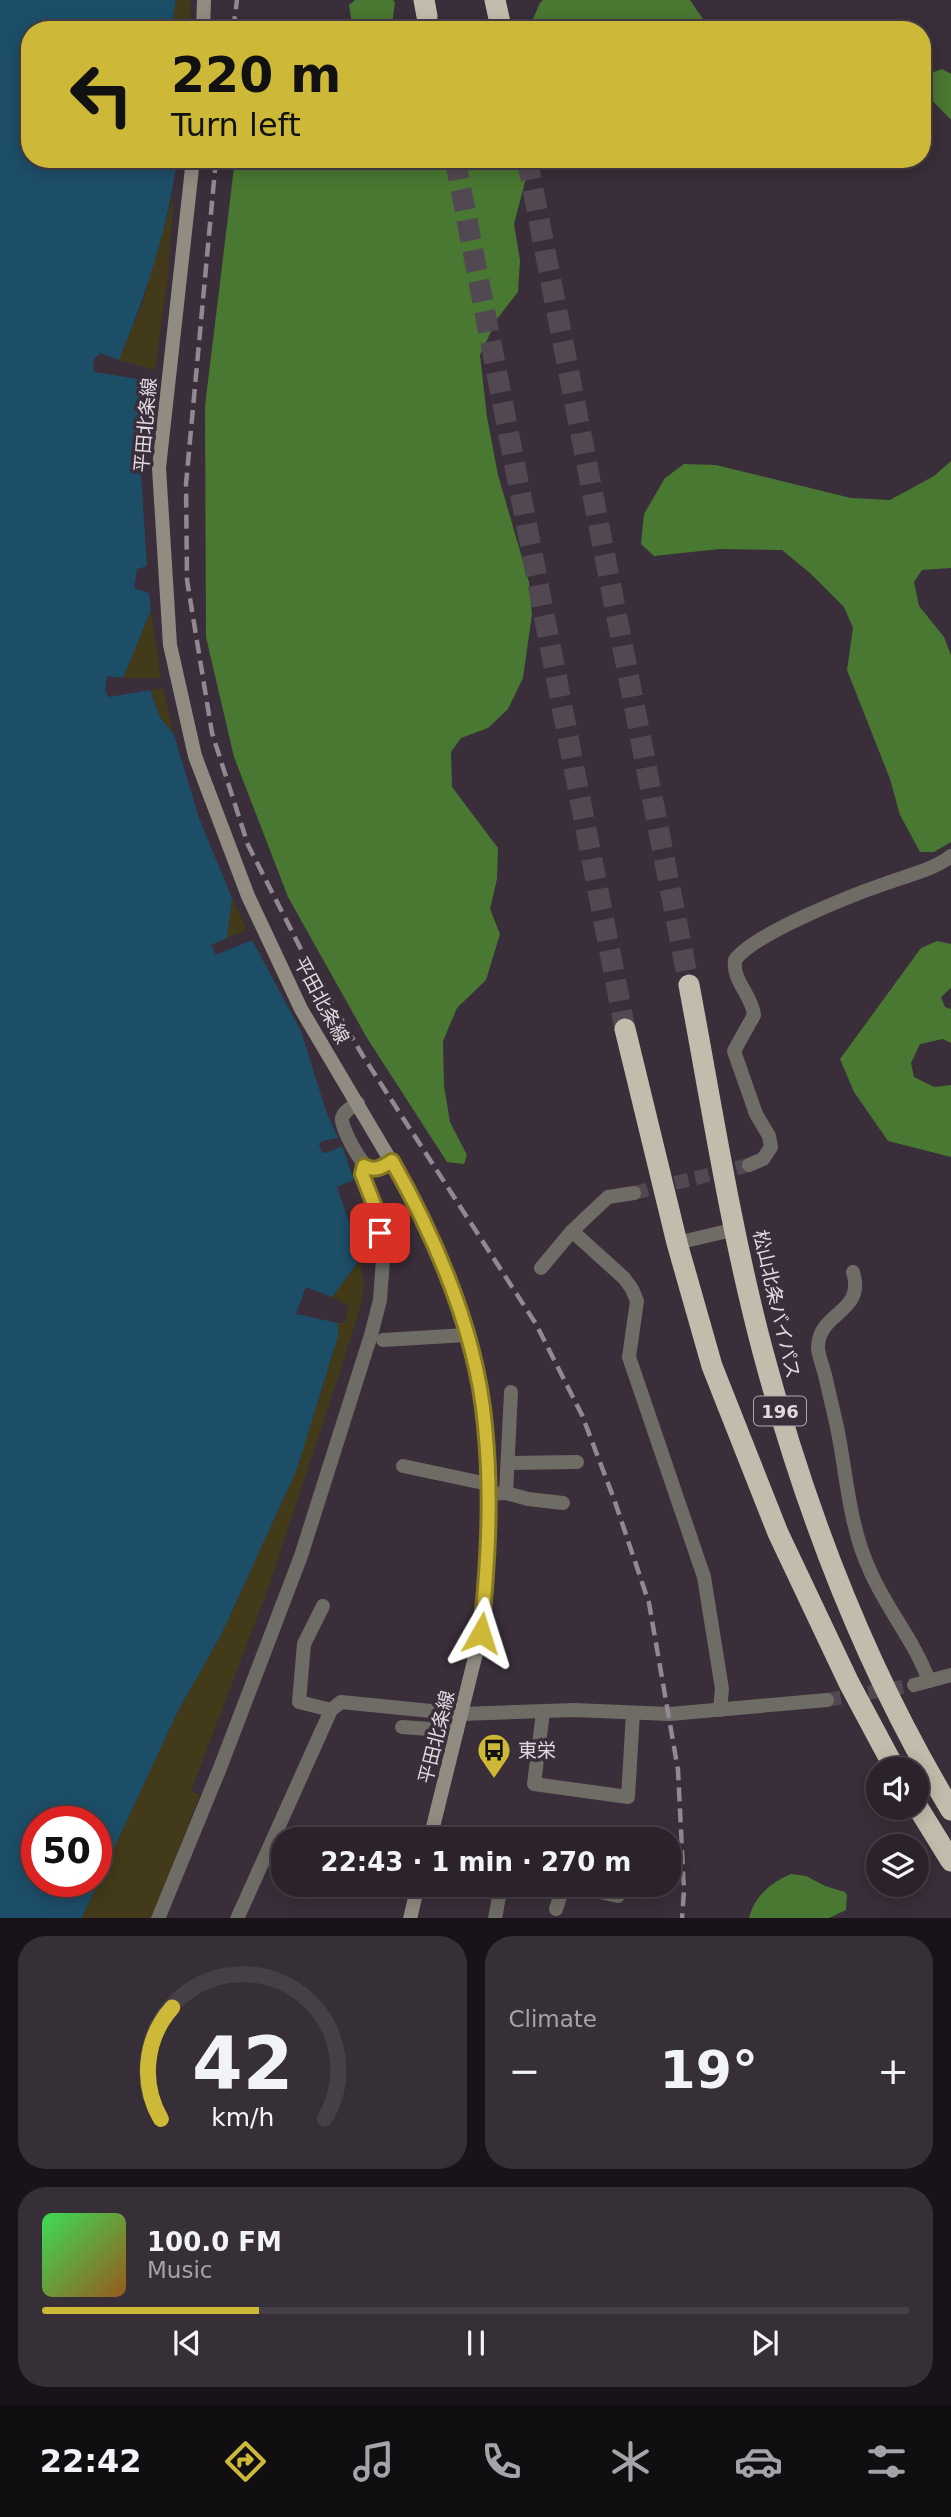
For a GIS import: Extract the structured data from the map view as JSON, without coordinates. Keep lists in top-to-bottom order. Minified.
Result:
{"streets":{"highway":["松山北条バイパス","196"],"main road":["平田北条線"]},"places":{"bus stop":["東栄"]},"page":{"turn":["220 m","Turn left"],"limit":"50","trip":"22:43 · 1 min · 270 m","tile":"Climate","heat":["−","19°","+"],"song":["100.0 FM","Music"],"tabs":"22:42","gauge":["42","km/h"]}}
